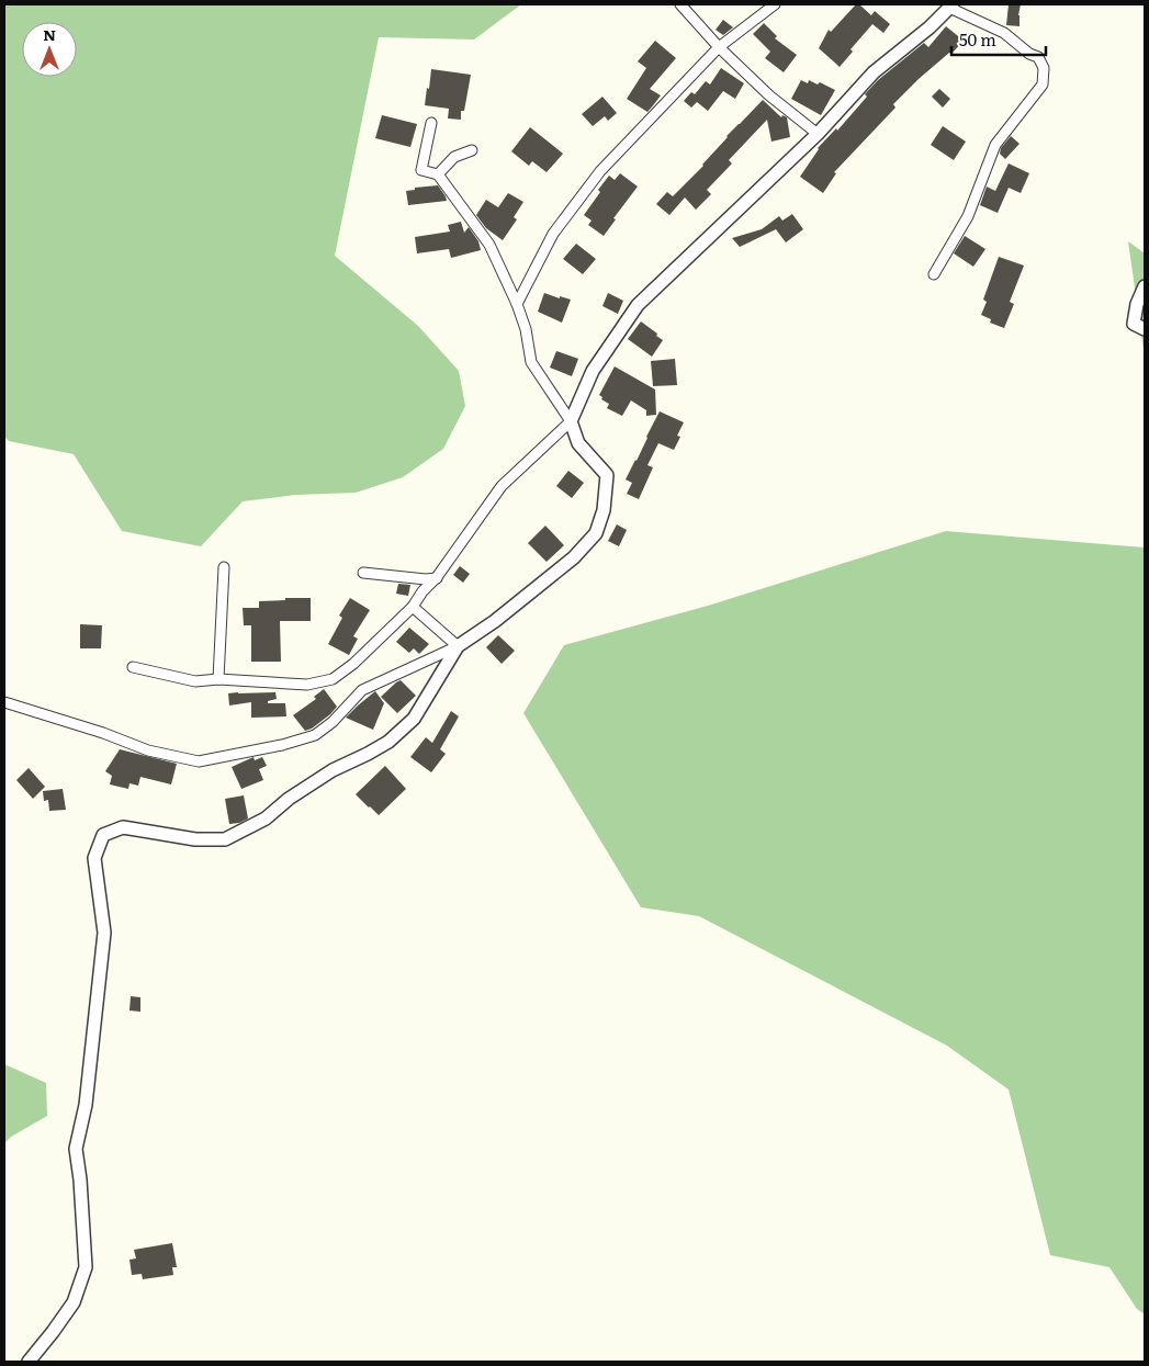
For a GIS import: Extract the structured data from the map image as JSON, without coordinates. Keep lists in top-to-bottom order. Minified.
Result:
{"scale_bar":"50 m","north":"top"}
